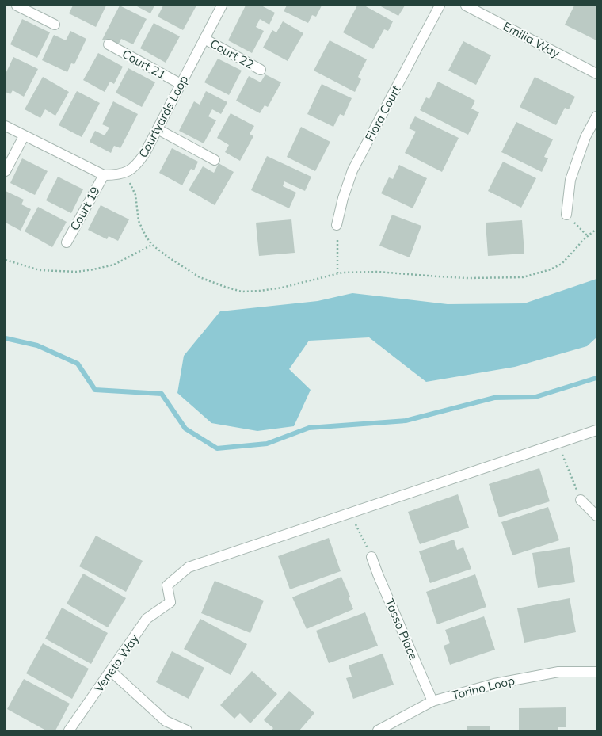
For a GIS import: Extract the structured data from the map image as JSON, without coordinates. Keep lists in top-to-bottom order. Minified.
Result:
{"streets":{"street":["Emilia Way","Court 22","Court 21","Flora Court","Courtyards Loop","Court 19","Tasso Place","Veneto Way","Torino Loop"]},"crossings":[["Court 22","Courtyards Loop"],["Court 21","Courtyards Loop"],["Courtyards Loop","Court 19"],["Tasso Place","Torino Loop"]]}
